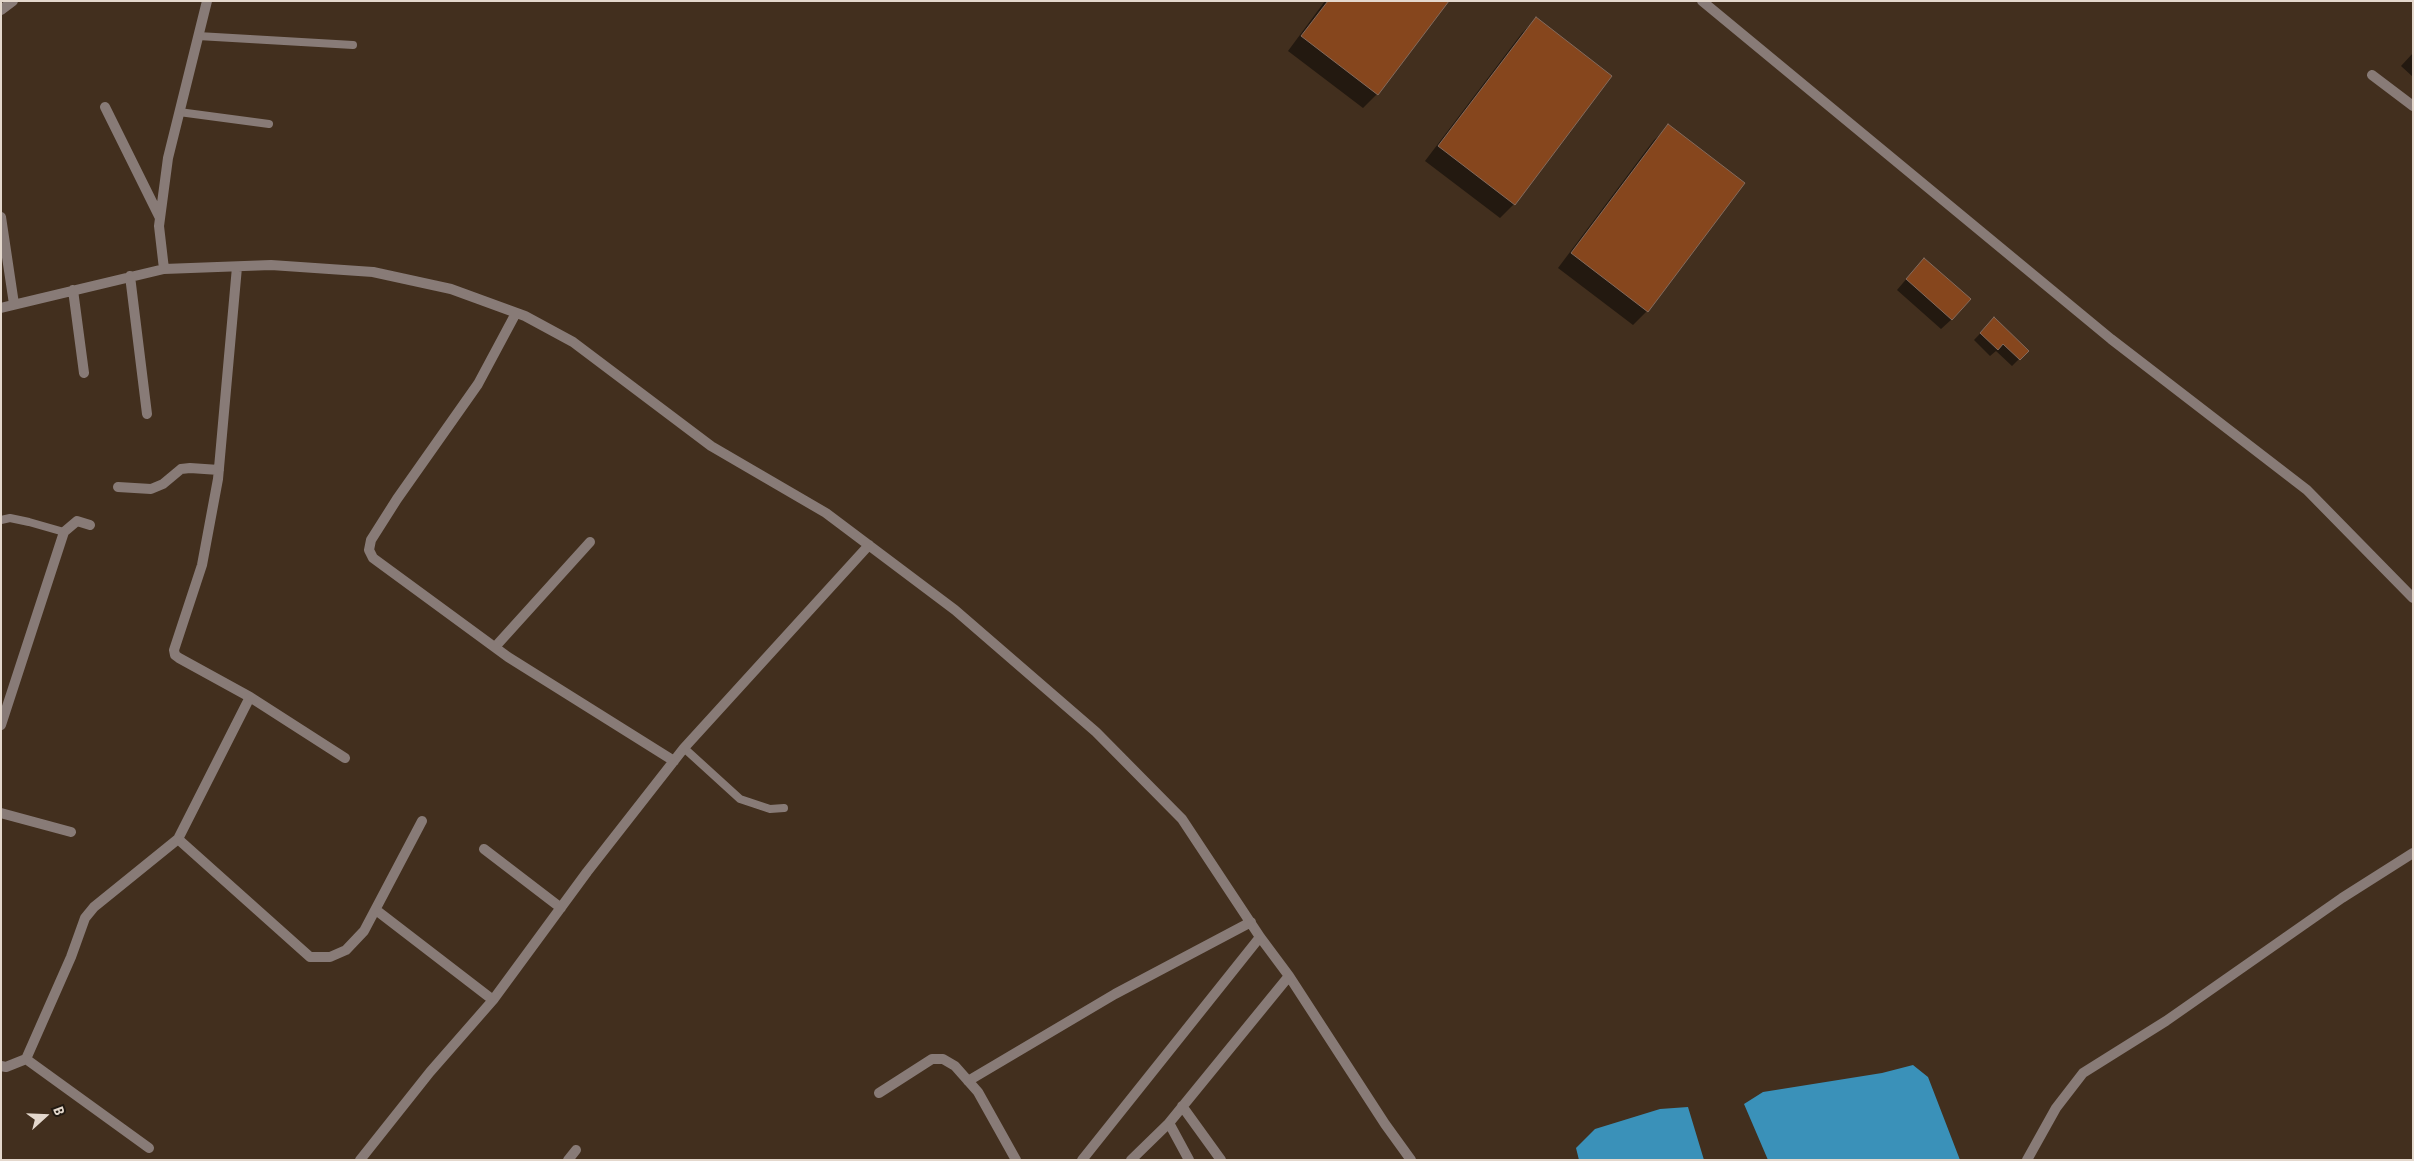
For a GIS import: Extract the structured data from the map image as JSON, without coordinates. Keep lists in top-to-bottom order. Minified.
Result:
{"north":"right"}
